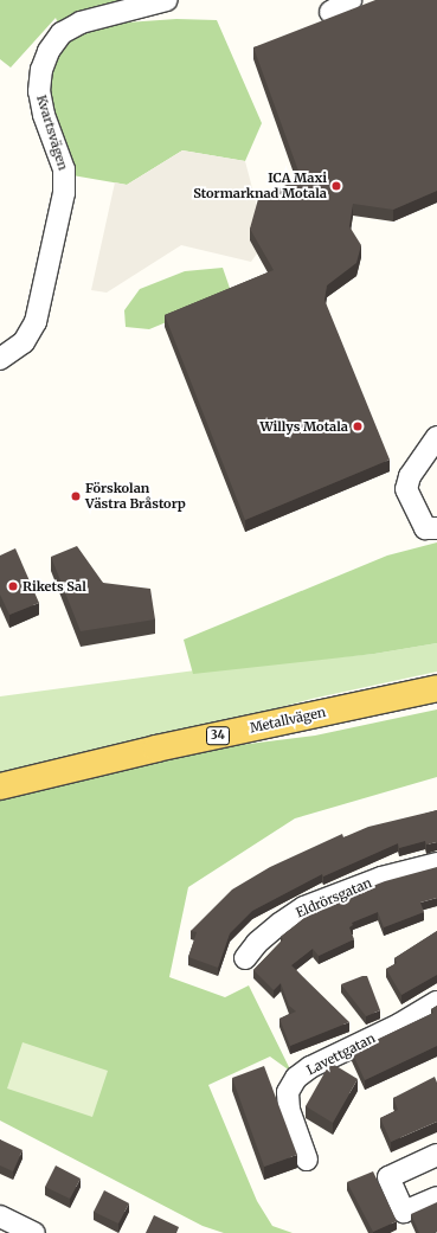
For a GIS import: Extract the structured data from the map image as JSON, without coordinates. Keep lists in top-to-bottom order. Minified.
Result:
{"streets":{"main road":["Metallvägen","34"],"street":["Kvartsvägen","Eldrörsgatan","Lavettgatan"]},"places":["ICA Maxi Stormarknad Motala","Willys Motala","Förskolan Västra Bråstorp","Rikets Sal"]}
